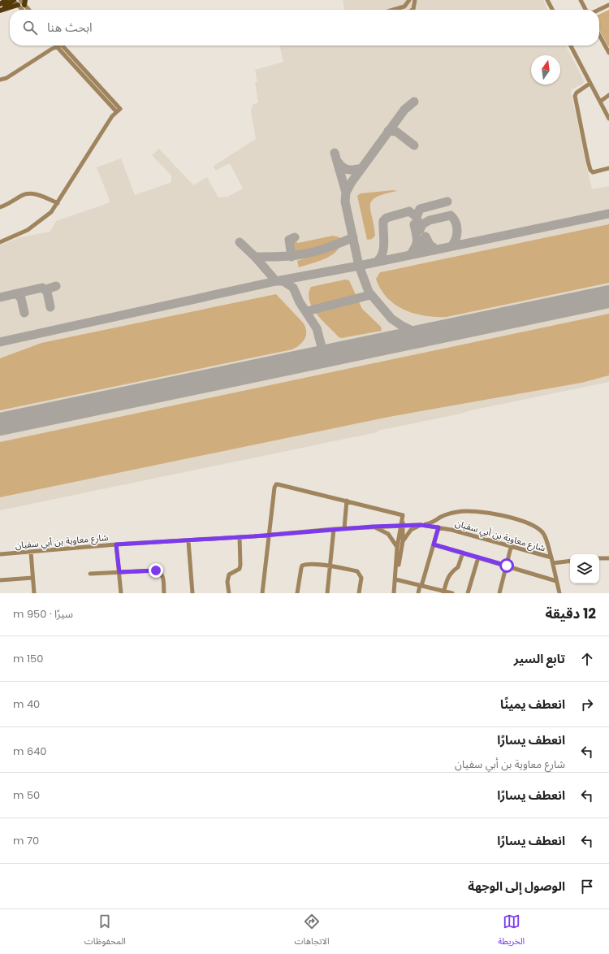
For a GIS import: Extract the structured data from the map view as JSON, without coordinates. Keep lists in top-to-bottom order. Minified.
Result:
{"streets":{"street":["شارع معاوية بن أبي سفيان"]},"north":"top","page":{"search":"ابحث هنا","heading":["12 دقيقة","سيرًا · 950 m"],"list":[["تابع السير","150 m"],["انعطف يمينًا","40 m"],["انعطف يسارًا","شارع معاوية بن أبي سفيان","640 m"],["انعطف يسارًا","50 m"],["انعطف يسارًا","70 m"],"الوصول إلى الوجهة"],"nav":["الخريطة","الاتجاهات","المحفوظات"]}}
